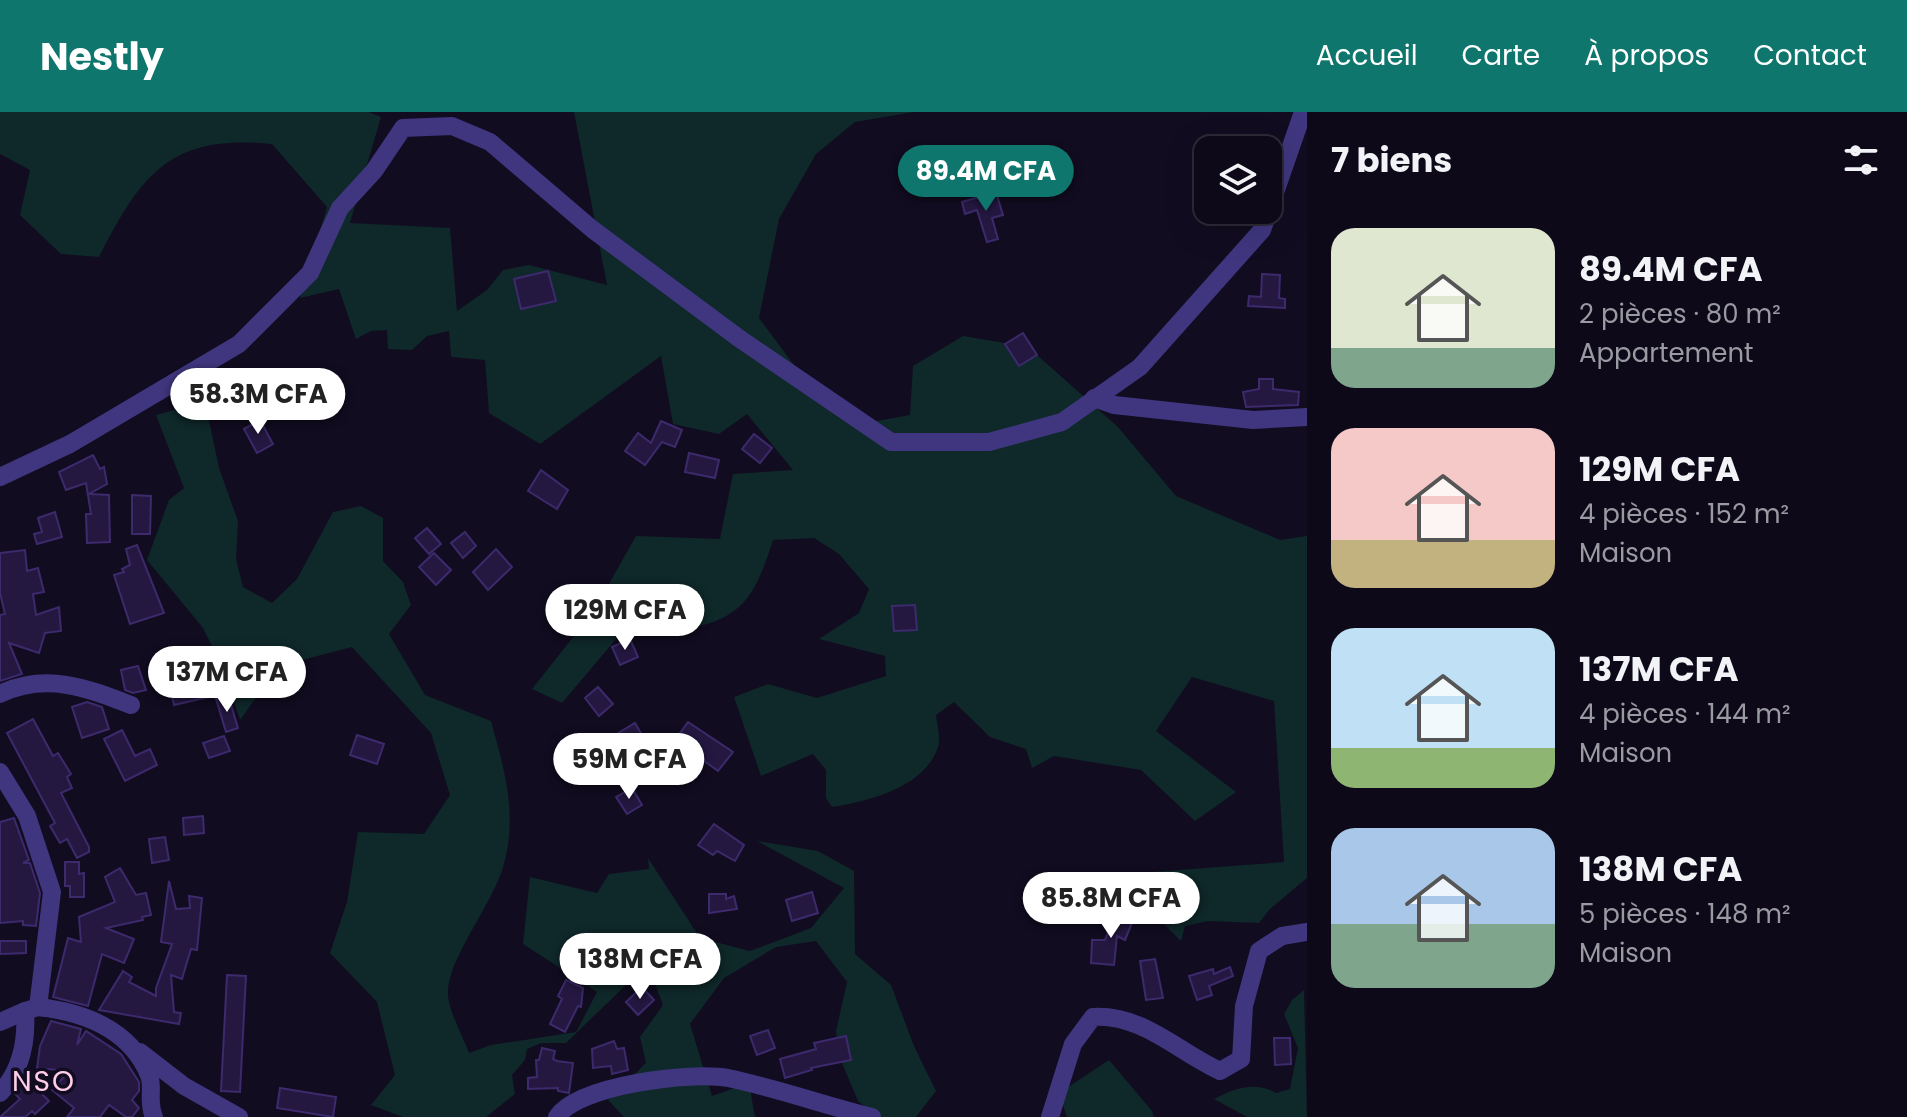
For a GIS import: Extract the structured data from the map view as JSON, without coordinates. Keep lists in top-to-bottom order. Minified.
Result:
{"districts":["NSO"],"page":{"header":"Nestly","nav":["Accueil","Carte","À propos","Contact"],"heading":"7 biens","price":["89.4M CFA","58.3M CFA","129M CFA","137M CFA","59M CFA","85.8M CFA","138M CFA"],"list":[{"name":"89.4M CFA","note":"2 pièces · 80 m² · Appartement"},{"name":"129M CFA","note":"4 pièces · 152 m² · Maison"},{"name":"137M CFA","note":"4 pièces · 144 m² · Maison"},{"name":"138M CFA","note":"5 pièces · 148 m² · Maison"}]}}
